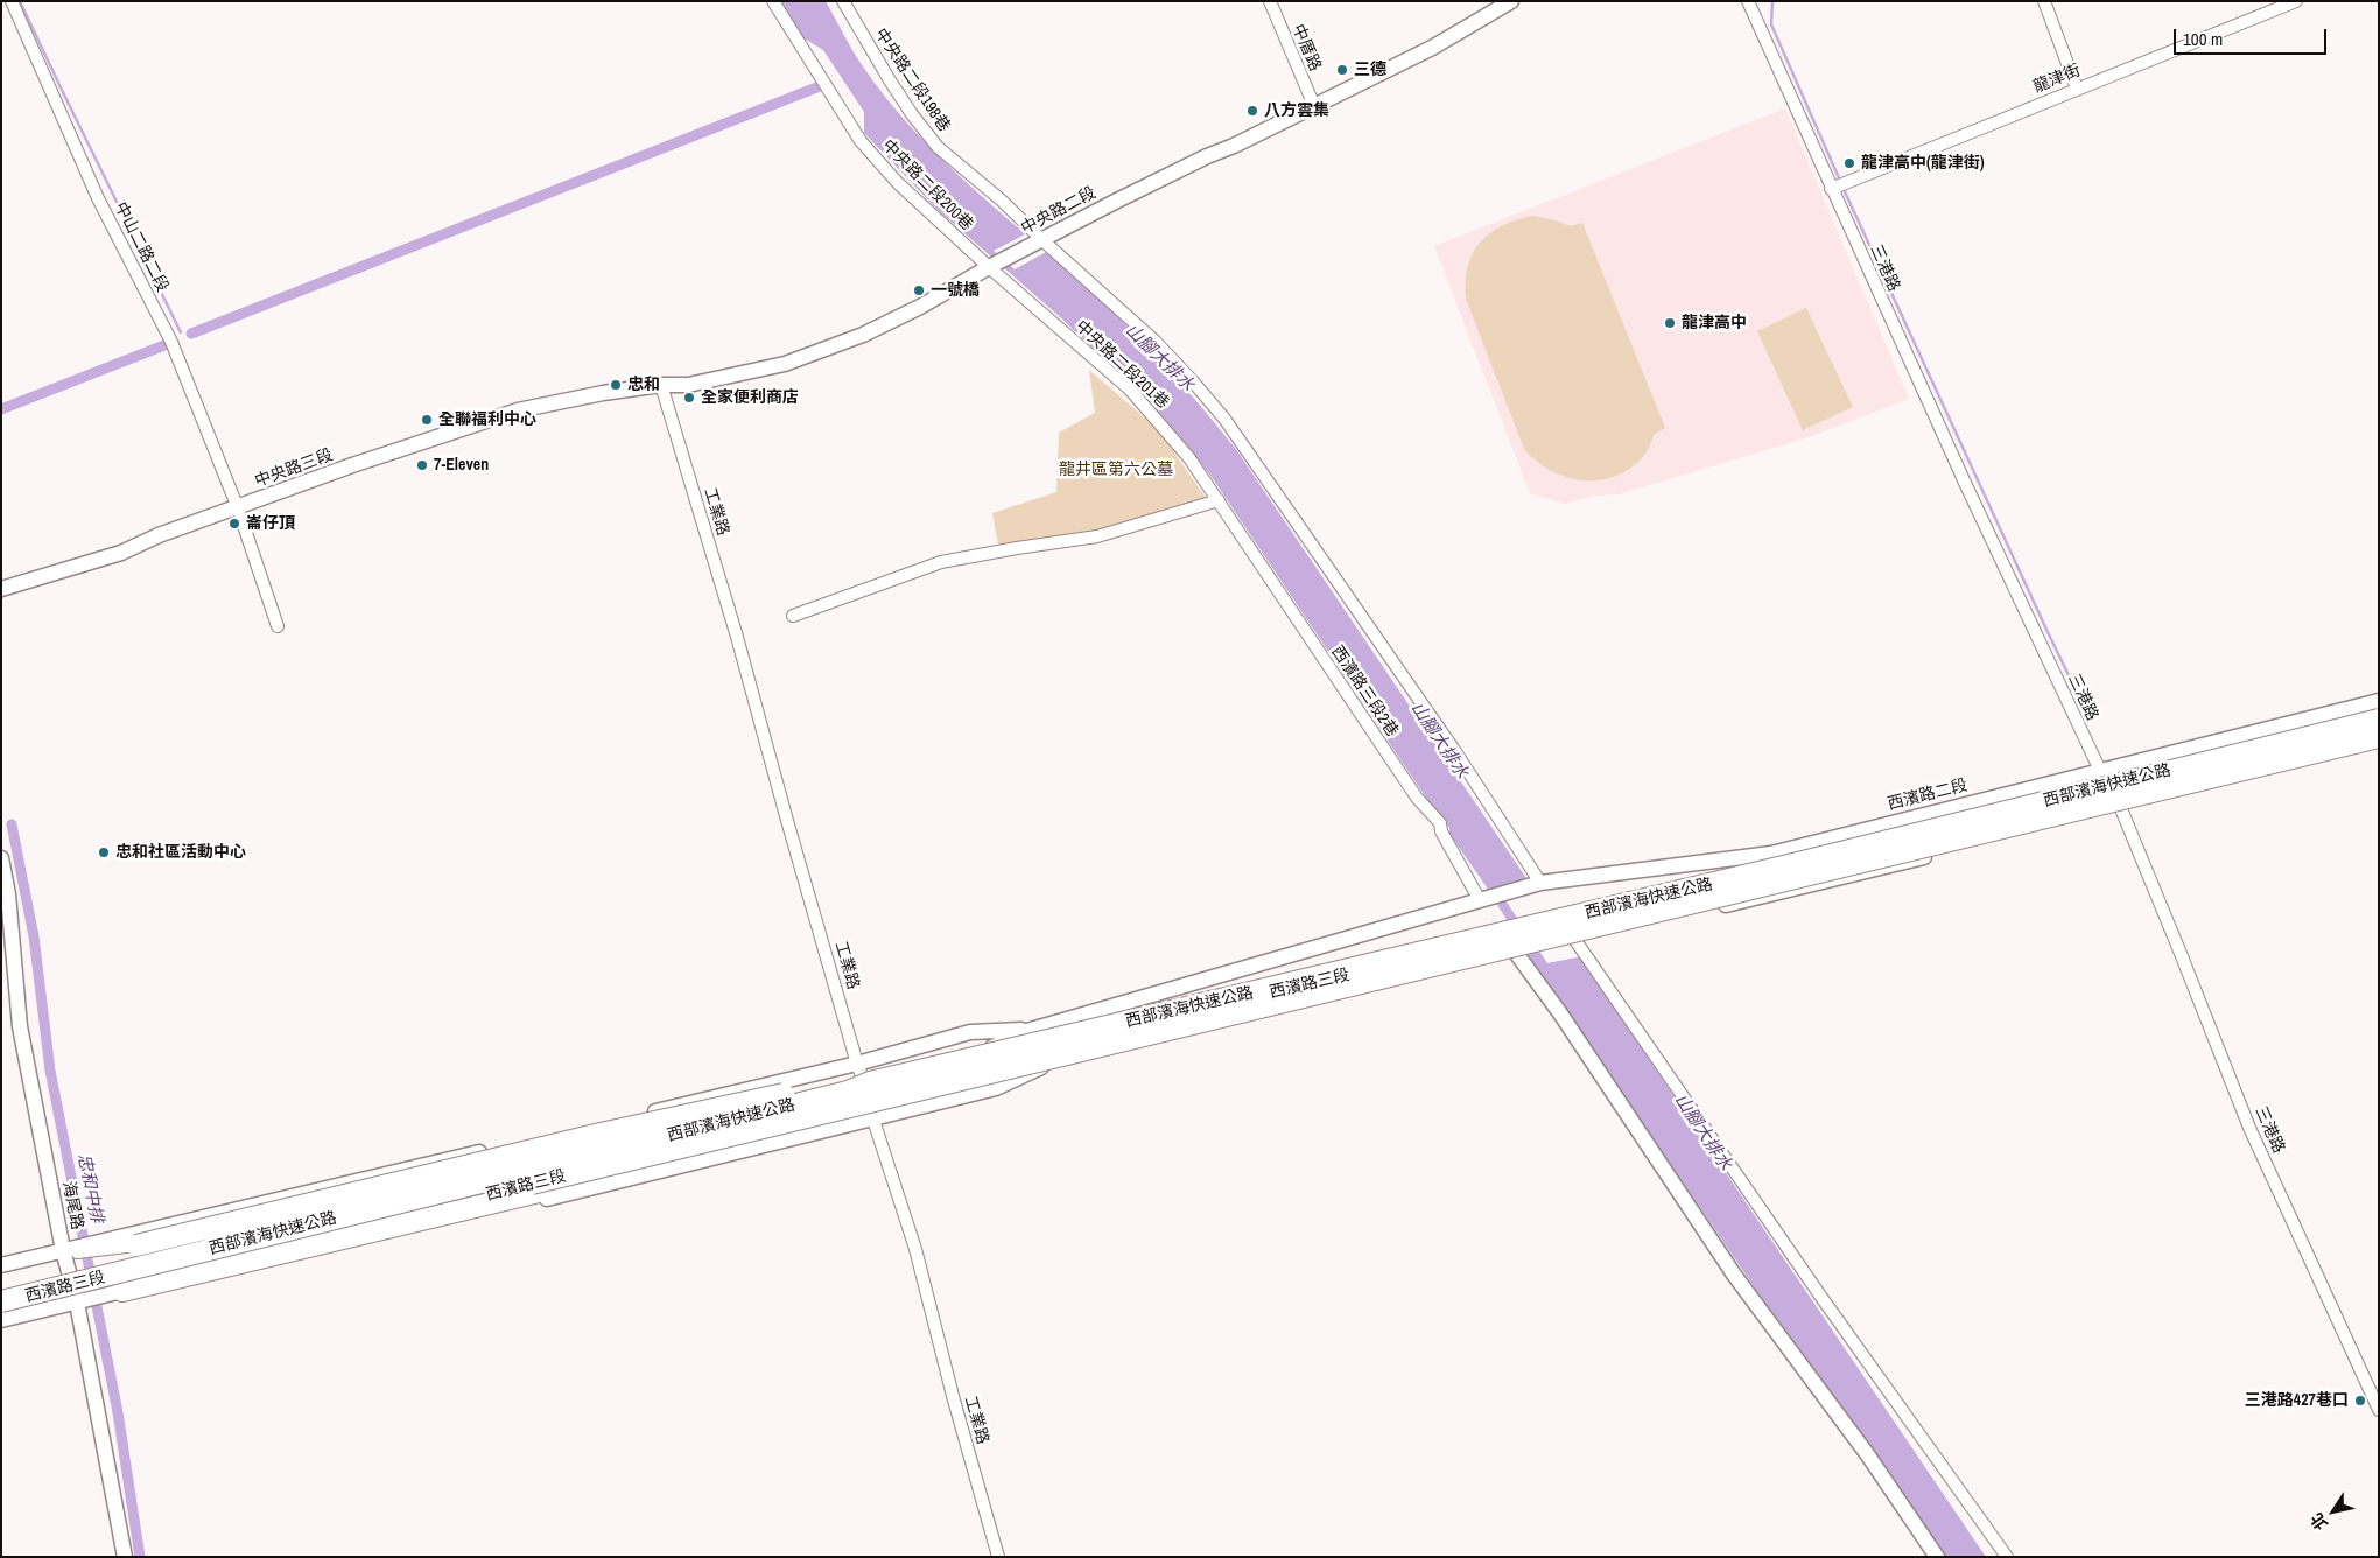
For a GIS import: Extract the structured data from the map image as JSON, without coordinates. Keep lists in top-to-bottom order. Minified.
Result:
{"streets":{"highway":["西部濱海快速公路"],"street":["中厝路","龍津街","中央路二段198巷","中央路二段200巷","中央路二段","中山二路二段","三港路","中央路二段201巷","中央路三段","工業路","西濱路三段2巷","西濱路二段","西濱路三段","海尾路"]},"crossings":[["中厝路","中央路二段"],["龍津街","三港路"],["中央路二段198巷","中央路二段"],["中央路二段198巷","西濱路二段"],["中央路二段200巷","中央路二段"],["中央路二段200巷","中央路二段201巷"],["中央路二段","中央路二段201巷"],["中央路二段","中央路三段"],["中央路二段","工業路"],["中山二路二段","中央路三段"],["三港路","西濱路二段"],["中央路二段201巷","西濱路三段2巷"],["工業路","西部濱海快速公路"],["工業路","西濱路三段"],["西濱路三段2巷","西濱路二段"],["西濱路三段2巷","西濱路三段"],["西部濱海快速公路","西濱路三段"],["西濱路二段","西濱路三段"],["西濱路三段","海尾路"]],"water":["山腳大排水","忠和中排"],"parks":["龍井區第六公墓"],"places":["三德","八方雲集","龍津高中(龍津街)","一號橋","龍津高中","忠和","全家便利商店","全聯福利中心","7-Eleven","崙仔頂","忠和社區活動中心","三港路427巷口"],"scale_bar":"100 m","north":"bottom left"}
